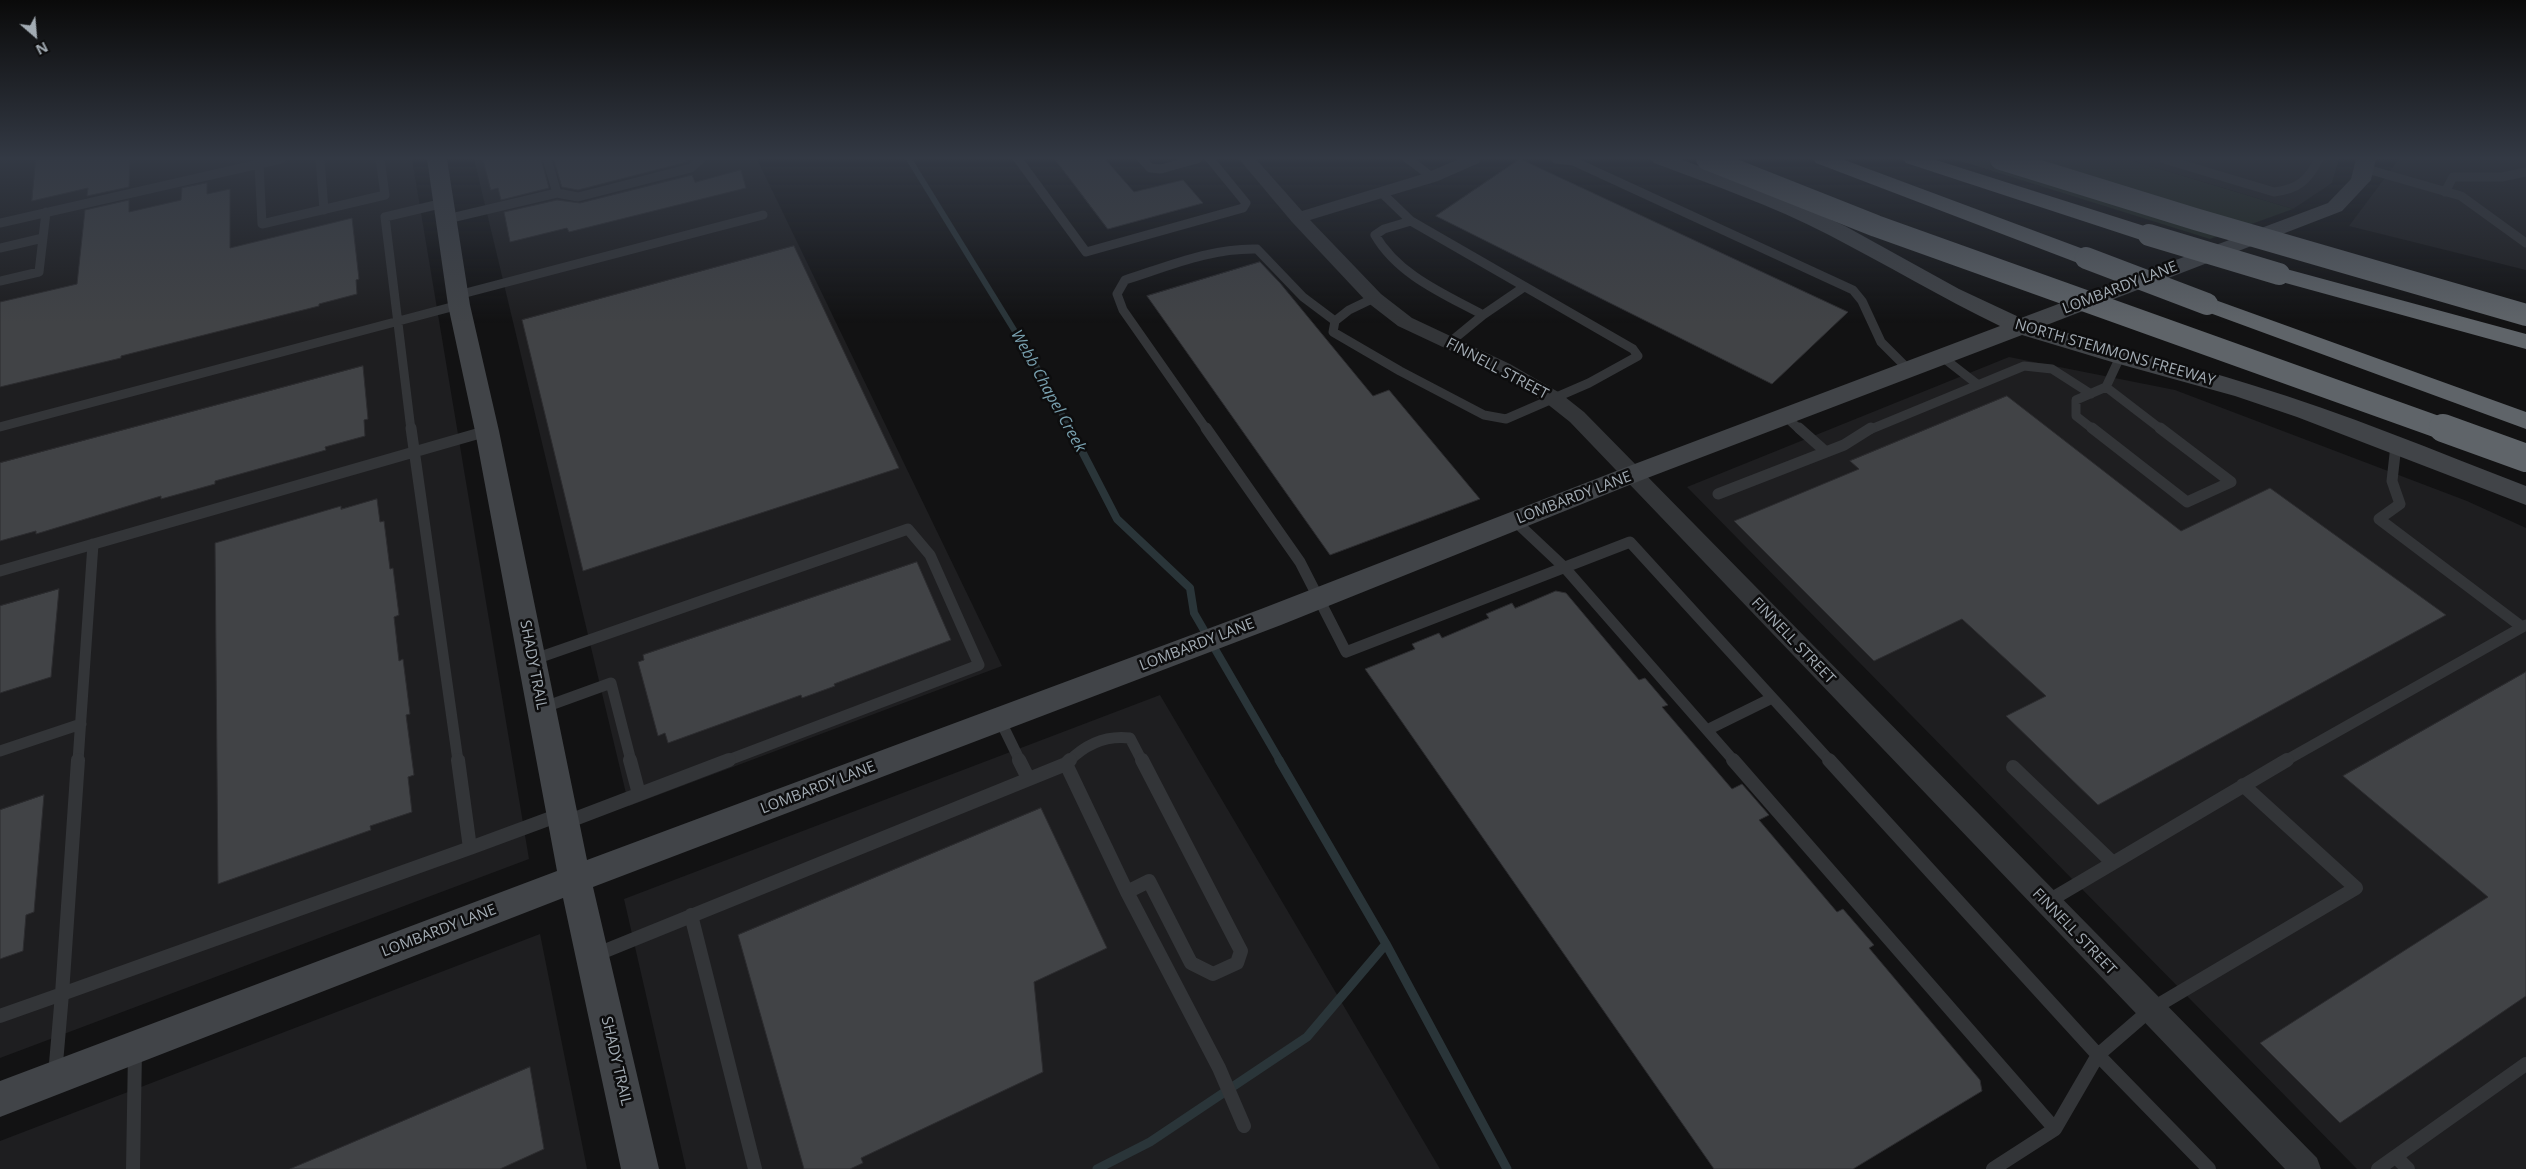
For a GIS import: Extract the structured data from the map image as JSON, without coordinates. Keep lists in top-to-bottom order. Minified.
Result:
{"streets":{"main road":["LOMBARDY LANE","NORTH STEMMONS FREEWAY","SHADY TRAIL"],"street":["FINNELL STREET"]},"crossings":[["LOMBARDY LANE","NORTH STEMMONS FREEWAY"],["LOMBARDY LANE","FINNELL STREET"],["LOMBARDY LANE","SHADY TRAIL"]],"water":["Webb Chapel Creek"],"north":"bottom right"}
